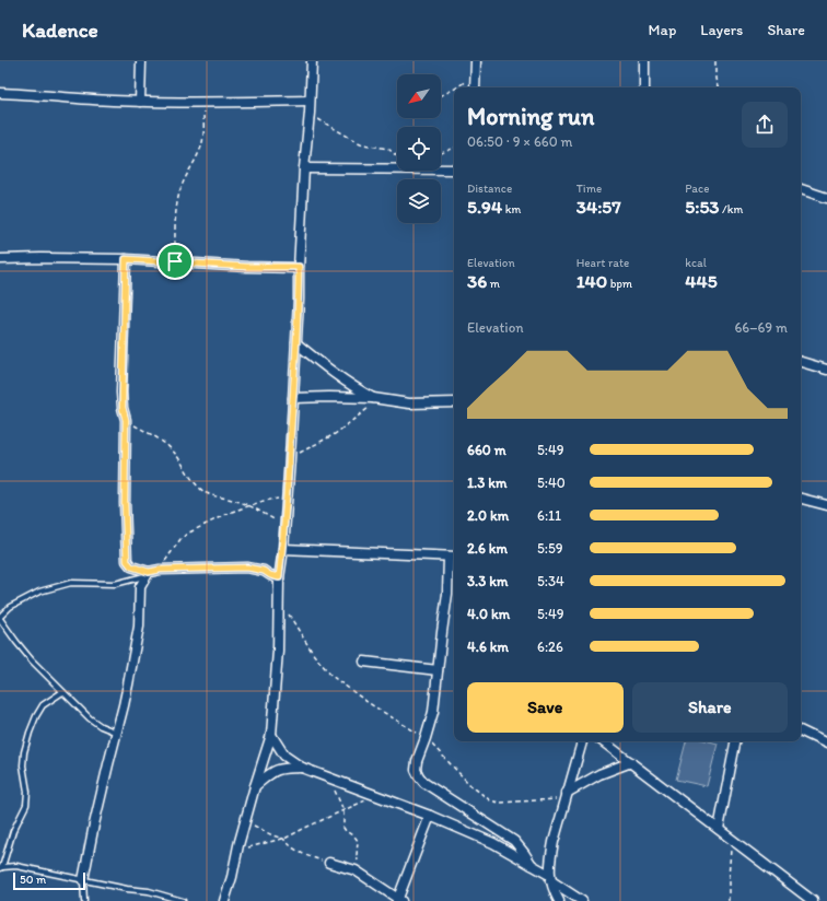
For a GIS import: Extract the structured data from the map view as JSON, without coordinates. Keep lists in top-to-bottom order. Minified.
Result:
{"scale_bar":"50 m","north":"bottom left","page":{"header":"Kadence","nav":["Map","Layers","Share"],"heading":["Morning run","06:50 · 9 × 660 m"],"stats":[["Distance","5.94 km"],["Time","34:57"],["Pace","5:53 /km"],["Elevation","36 m"],["Heart rate","140 bpm"],["kcal","445"]],"chart":["Elevation","66–69 m"],"list":[{"name":"660 m","note":"5:49"},{"name":"1.3 km","note":"5:40"},{"name":"2.0 km","note":"6:11"},{"name":"2.6 km","note":"5:59"},{"name":"3.3 km","note":"5:34"},{"name":"4.0 km","note":"5:49"},{"name":"4.6 km","note":"6:26"}],"buttons":["Save","Share"],"scale":"50 m"}}
